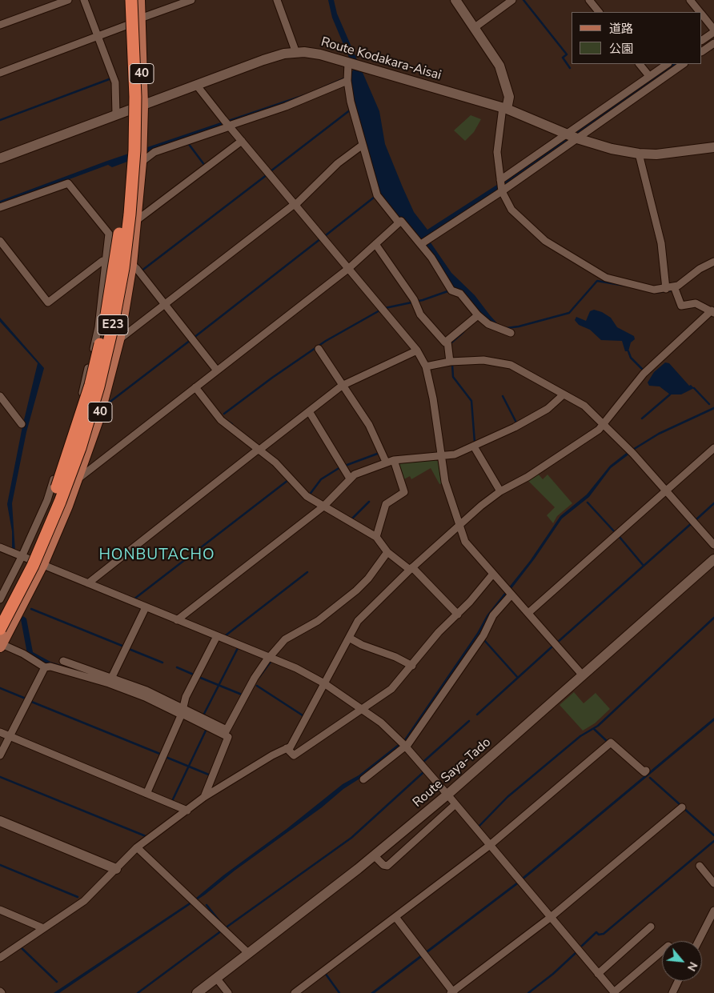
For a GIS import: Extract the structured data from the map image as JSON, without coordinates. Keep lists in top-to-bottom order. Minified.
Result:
{"streets":{"highway":["E23"],"main road":["Route Kodakara-Aisai","40","Route Saya-Tado"]},"crossings":[["Route Kodakara-Aisai","40"]],"districts":["HONBUTACHO"],"legend":["道路","公園"],"north":"bottom right"}
